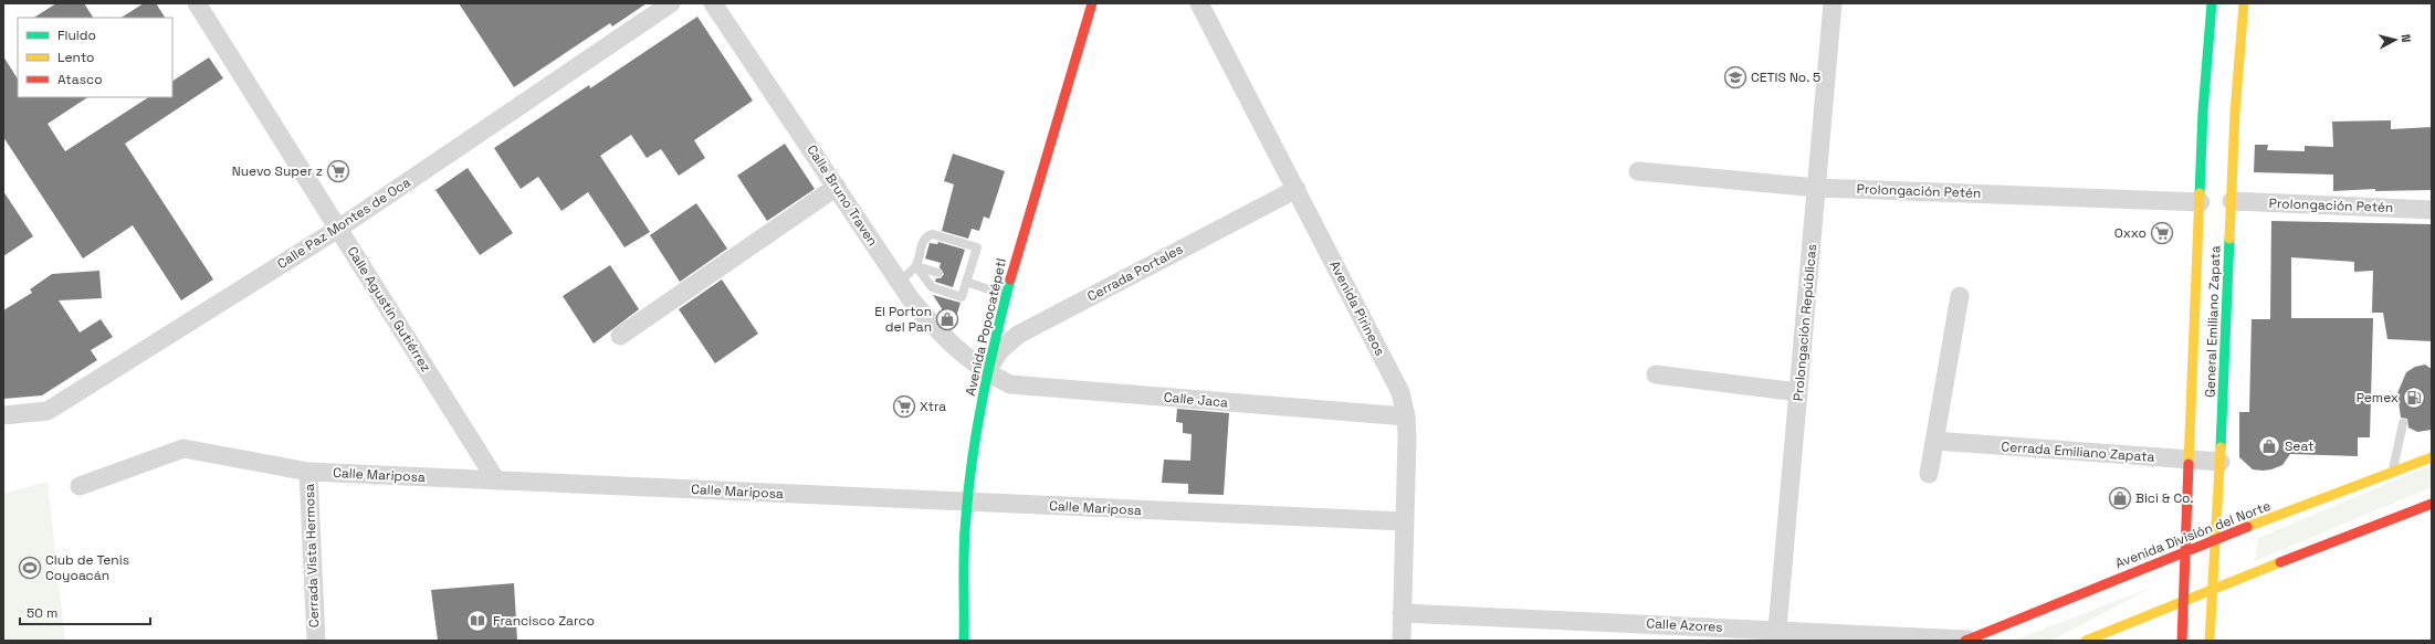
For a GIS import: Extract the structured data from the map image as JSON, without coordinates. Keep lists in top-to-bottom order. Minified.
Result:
{"streets":{"main road":["General Emiliano Zapata","Avenida Popocatépetl","Avenida División del Norte"],"street":["Prolongación Petén","Calle Bruno Traven","Calle Paz Montes de Oca","Cerrada Portales","Avenida Pirineos","Calle Agustín Gutiérrez","Prolongación Repúblicas","Calle Jaca","Cerrada Emiliano Zapata","Calle Mariposa","Cerrada Vista Hermosa","Calle Azores"]},"crossings":[["Prolongación Petén","General Emiliano Zapata"],["Prolongación Petén","Prolongación Repúblicas"],["Calle Bruno Traven","Cerrada Portales"],["Calle Bruno Traven","Avenida Popocatépetl"],["Calle Bruno Traven","Calle Jaca"],["Calle Paz Montes de Oca","Calle Agustín Gutiérrez"],["Cerrada Portales","Avenida Pirineos"],["Cerrada Portales","Avenida Popocatépetl"],["Cerrada Portales","Calle Jaca"],["Avenida Pirineos","Calle Jaca"],["Avenida Pirineos","Calle Mariposa"],["Avenida Pirineos","Calle Azores"],["Calle Agustín Gutiérrez","Calle Mariposa"],["General Emiliano Zapata","Cerrada Emiliano Zapata"],["General Emiliano Zapata","Avenida División del Norte"],["Prolongación Repúblicas","Calle Azores"],["Avenida Popocatépetl","Calle Jaca"],["Avenida Popocatépetl","Calle Mariposa"],["Calle Mariposa","Cerrada Vista Hermosa"],["Avenida División del Norte","Calle Azores"]],"places":{"school or university":["CETIS No. 5"],"supermarket":["Nuevo Super z","Oxxo","Xtra"],"shop":["El Porton del Pan","Seat","Bici & Co."],"fuel station":["Pemex"],"sports":["Club de Tenis Coyoacán"],"library":["Francisco Zarco"]},"legend":["Fluido","Lento","Atasco"],"scale_bar":"50 m","north":"right"}
